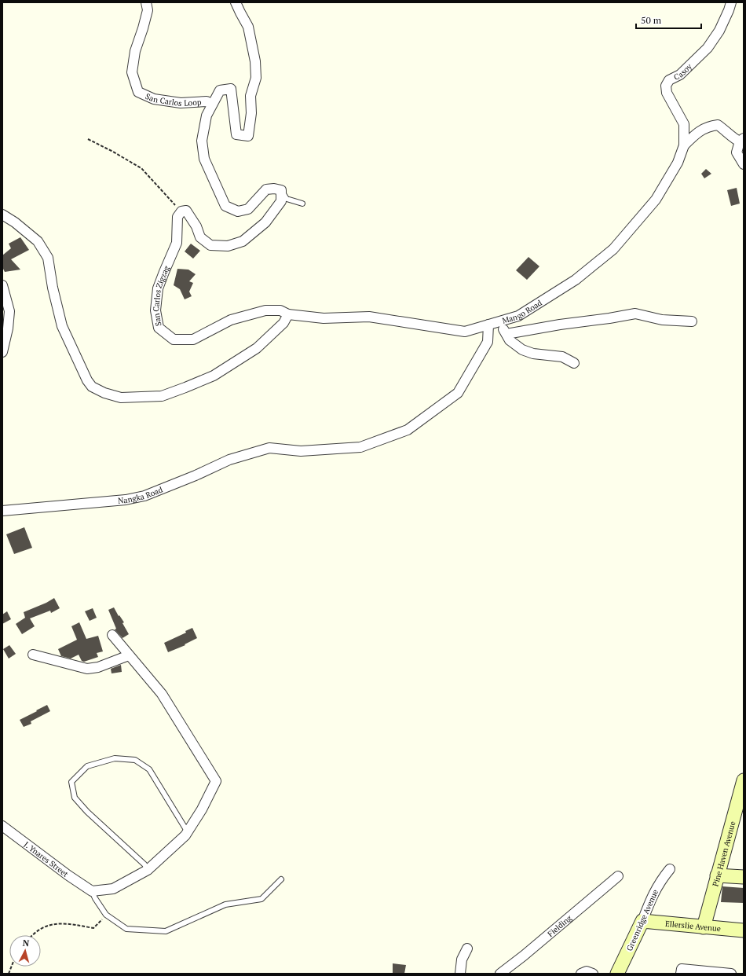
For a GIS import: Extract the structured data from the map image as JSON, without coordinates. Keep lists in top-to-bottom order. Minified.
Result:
{"streets":{"street":["Casoy","San Carlos Loop","San Carlos Zigzag","Mango Road","Nangka Road","Pine Haven Avenue","J. Ynares Street","Greenridge Avenue","Fielding","Ellerslie Avenue"]},"crossings":[["Casoy","Mango Road"],["San Carlos Zigzag","Mango Road"],["Mango Road","Nangka Road"],["Pine Haven Avenue","Ellerslie Avenue"],["Greenridge Avenue","Ellerslie Avenue"]],"scale_bar":"50 m","north":"top"}
